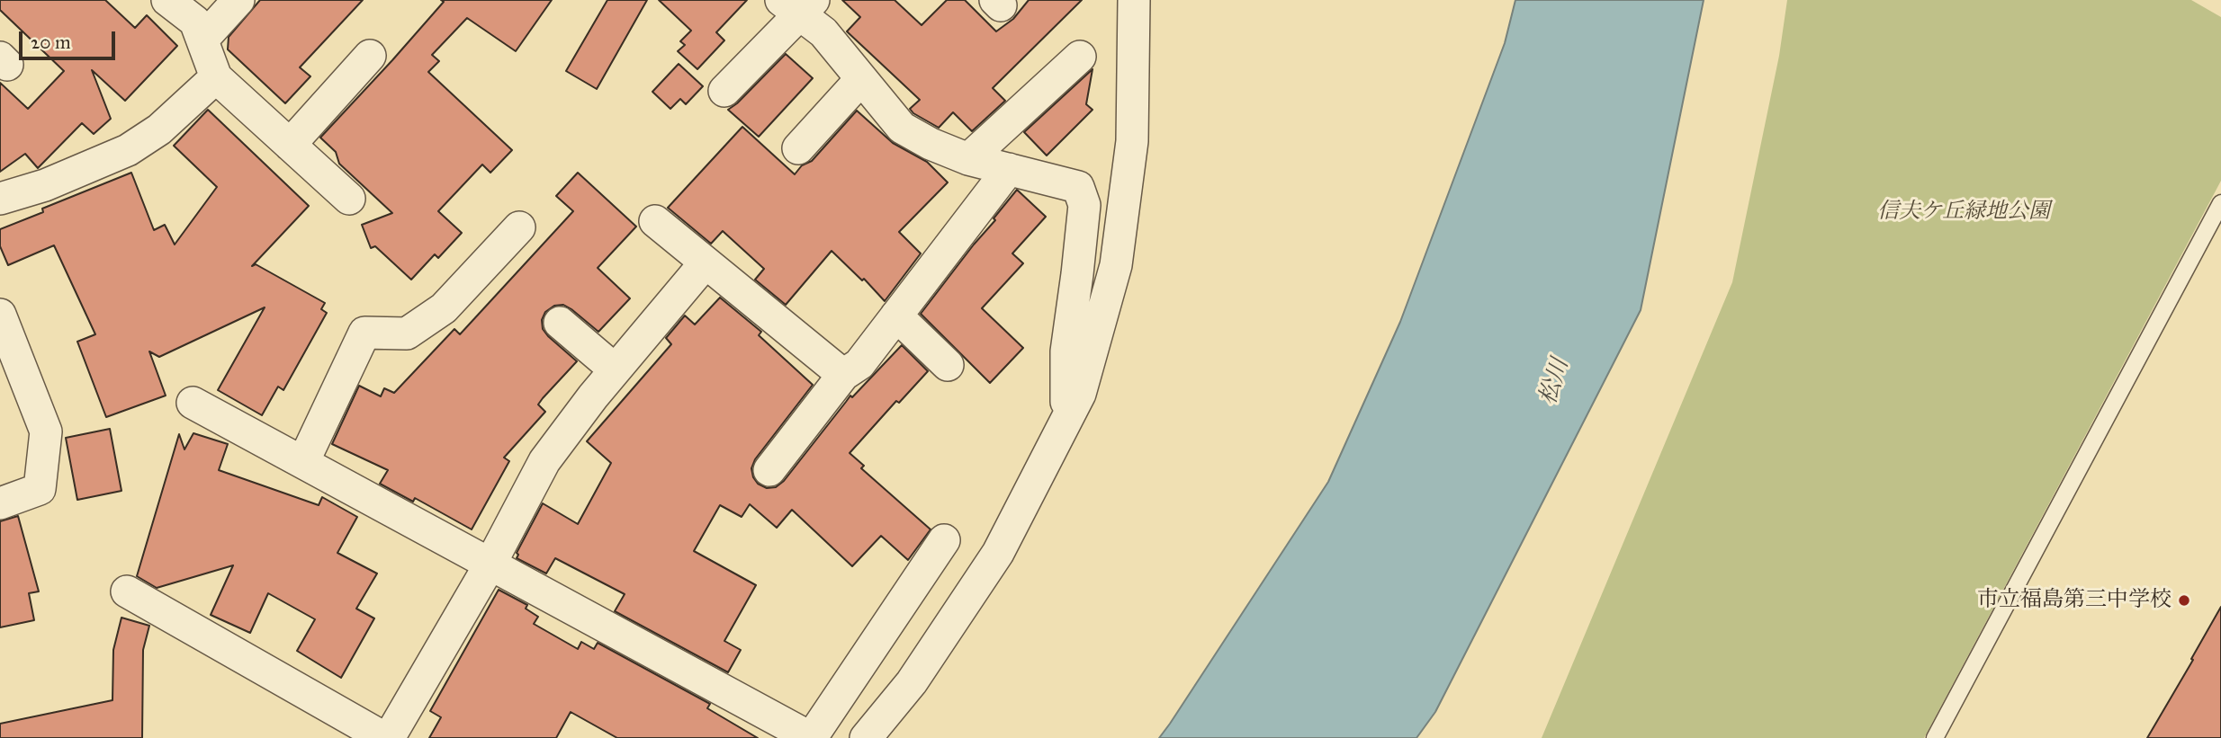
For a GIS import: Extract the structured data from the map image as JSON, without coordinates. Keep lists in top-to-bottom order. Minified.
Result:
{"water":["松川"],"parks":["信夫ケ丘緑地公園"],"places":["市立福島第三中学校"],"scale_bar":"20 m"}
